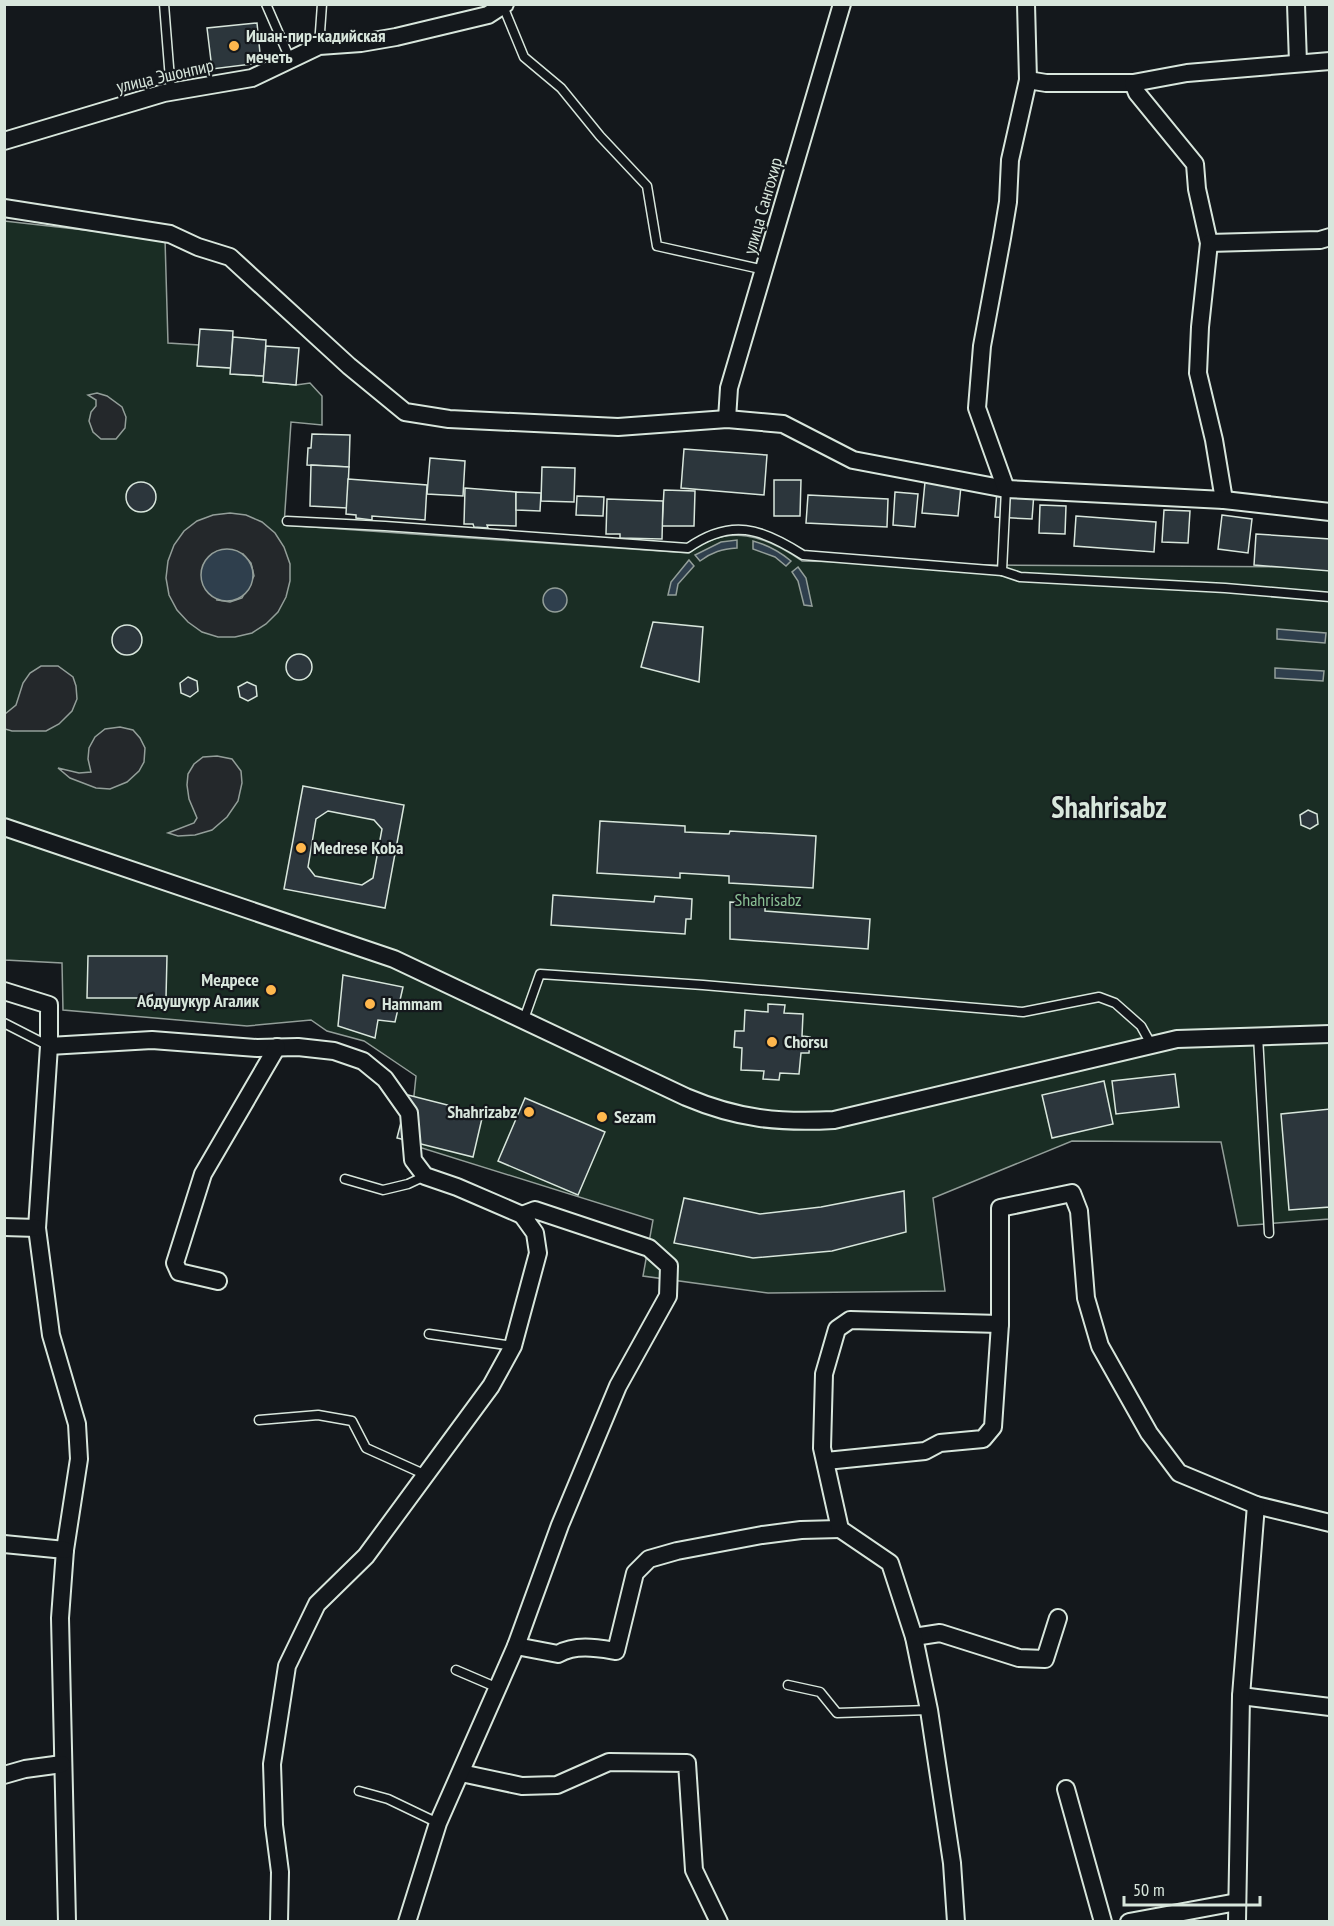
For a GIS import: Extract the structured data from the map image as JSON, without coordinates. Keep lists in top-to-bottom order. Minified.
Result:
{"streets":{"street":["улица Эшонпир","улица Сангохир"]},"districts":["Shahrisabz"],"parks":["Shahrisabz"],"places":["Ишан-пир-кадийская мечеть","Medrese Koba","Медресе Абдушукур Агалик","Hammam","Chorsu","Shahrizabz","Sezam"],"scale_bar":"50 m"}
